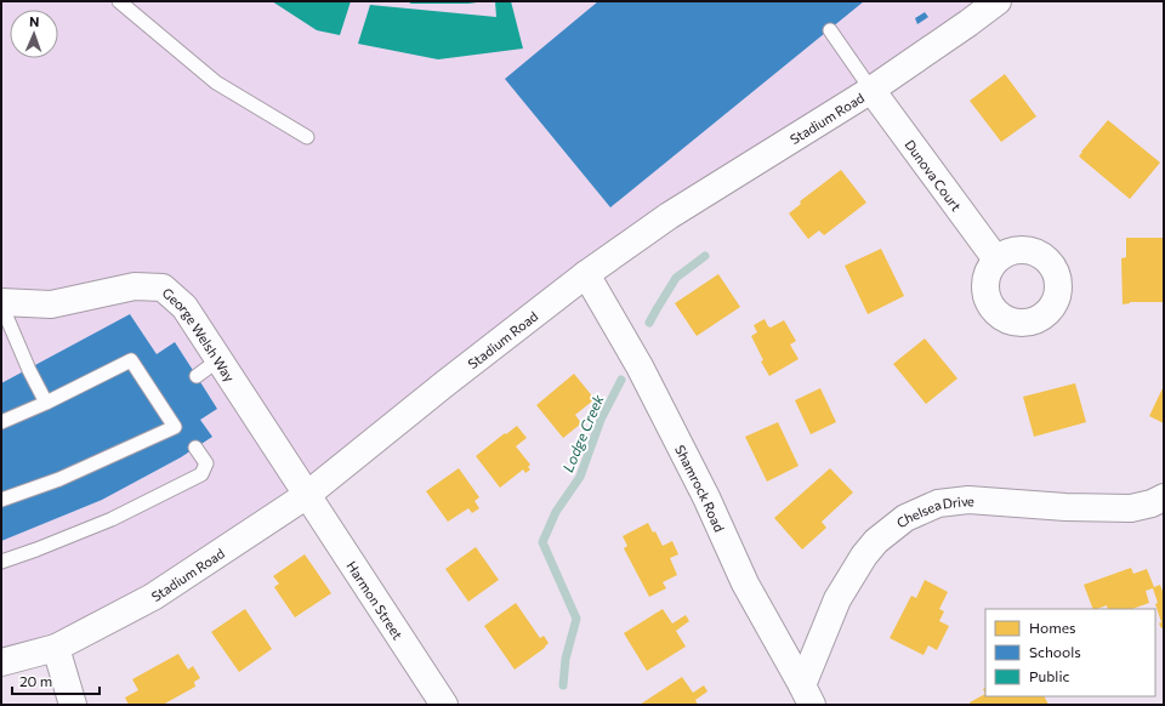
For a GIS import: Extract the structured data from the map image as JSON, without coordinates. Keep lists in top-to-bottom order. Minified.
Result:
{"streets":{"street":["Stadium Road","Dunova Court","George Welsh Way","Shamrock Road","Chelsea Drive","Harmon Street"]},"crossings":[["Stadium Road","Dunova Court"],["Stadium Road","George Welsh Way"],["Stadium Road","Shamrock Road"],["Stadium Road","Harmon Street"],["George Welsh Way","Harmon Street"],["Shamrock Road","Chelsea Drive"]],"water":["Lodge Creek"],"legend":["Homes","Schools","Public"],"scale_bar":"20 m","north":"top"}
